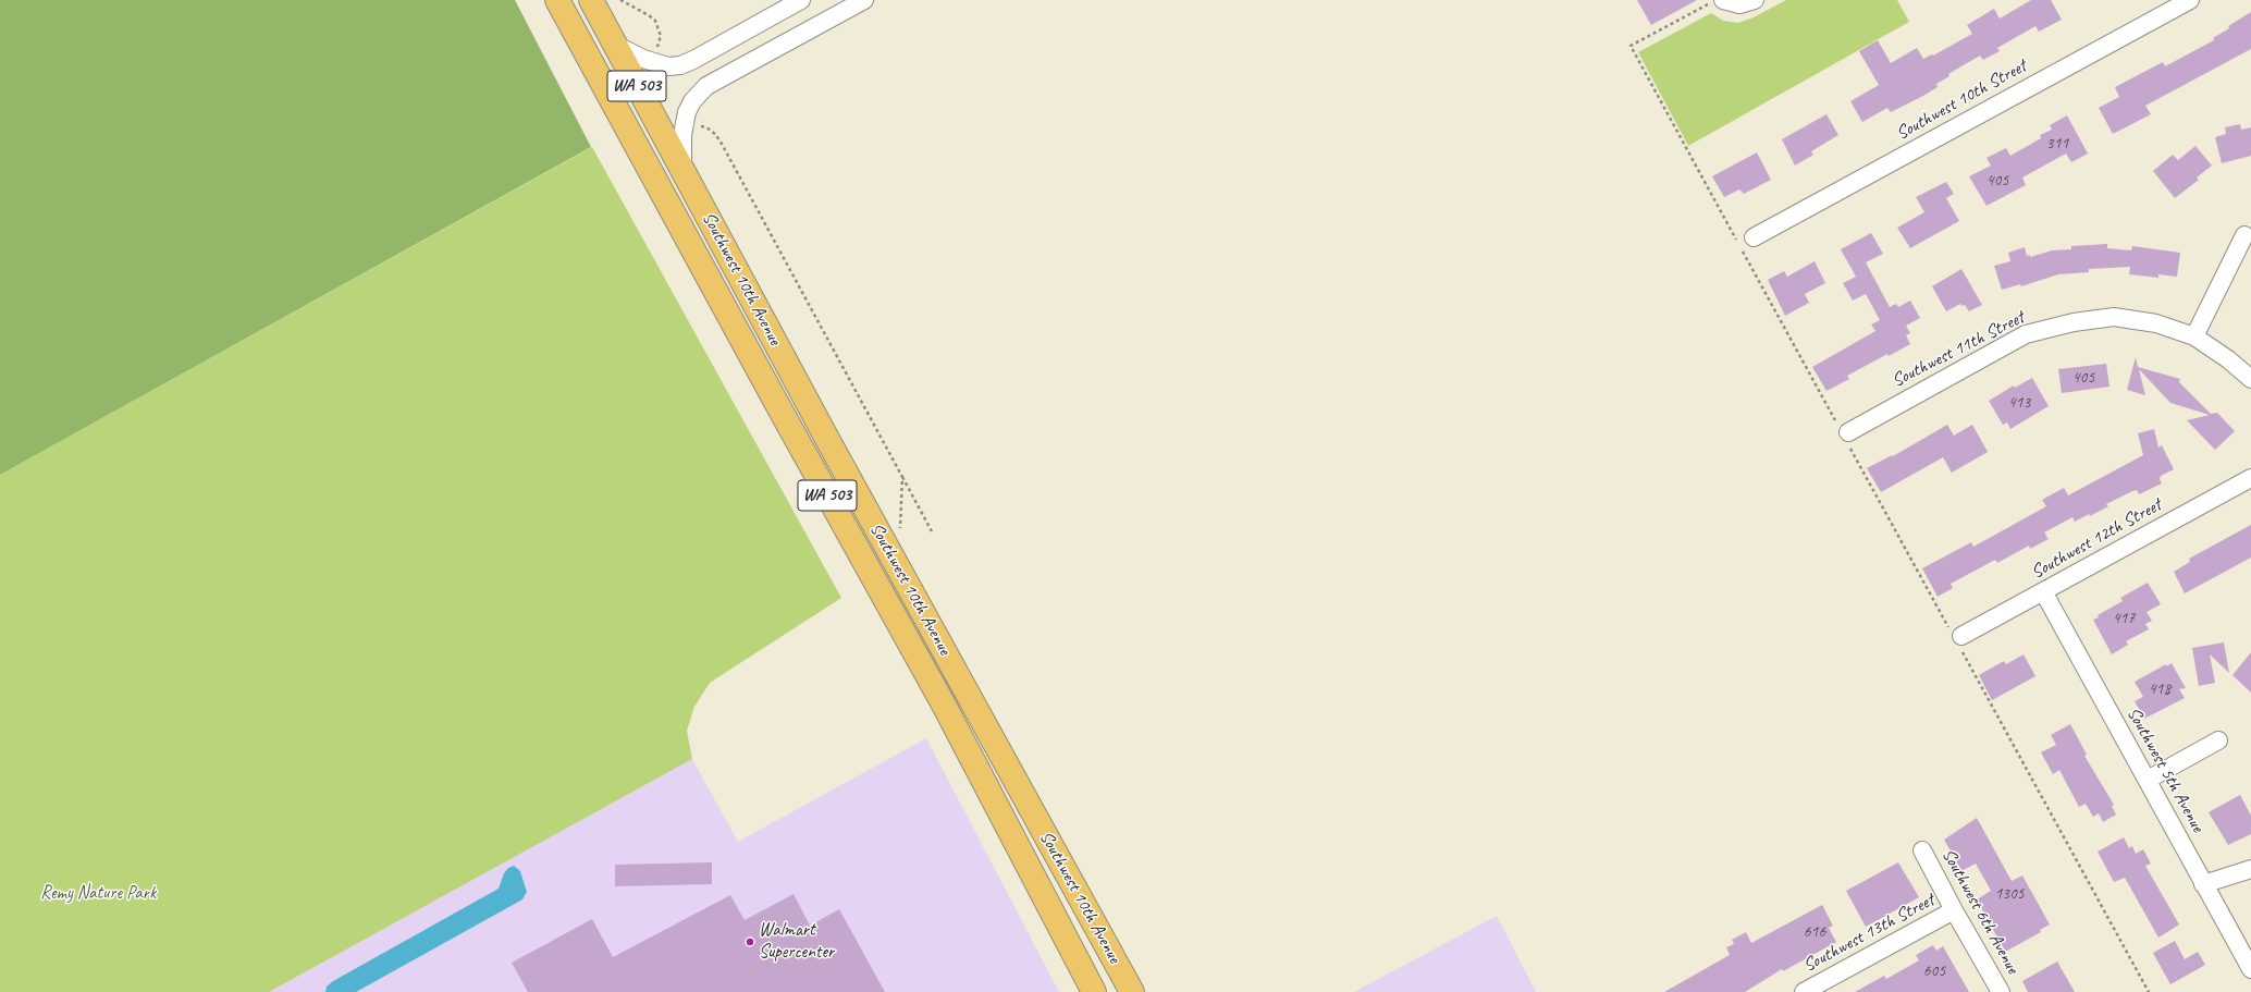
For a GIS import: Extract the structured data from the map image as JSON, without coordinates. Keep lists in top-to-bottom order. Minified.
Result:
{"streets":{"highway":["WA 503","Southwest 10th Avenue"],"street":["Southwest 10th Street","Southwest 11th Street","Southwest 12th Street","Southwest 5th Avenue","Southwest 6th Avenue","Southwest 13th Street"]},"crossings":[["Southwest 12th Street","Southwest 5th Avenue"],["Southwest 6th Avenue","Southwest 13th Street"]],"parks":["Remy Nature Park"],"places":["Walmart Supercenter"],"house_numbers":["311","405","405","413","417","418","1305","616","605"]}
